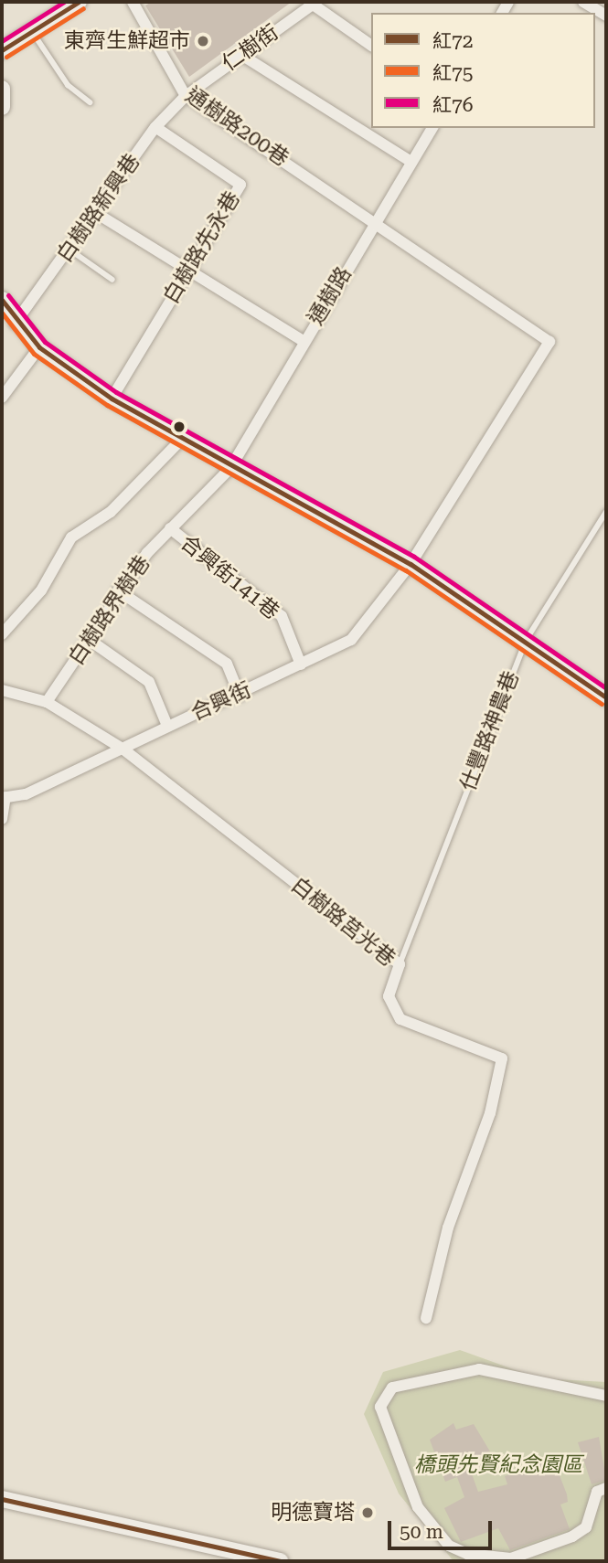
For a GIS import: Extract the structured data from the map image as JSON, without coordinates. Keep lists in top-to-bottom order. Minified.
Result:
{"streets":{"street":["仁樹街","通樹路200巷","白樹路新興巷","白樹路先永巷","通樹路","合興街141巷","白樹路界樹巷","合興街","白樹路莒光巷"],"lane":["仕豐路神農巷"]},"crossings":[["仁樹街","通樹路200巷"],["仁樹街","白樹路新興巷"],["通樹路200巷","白樹路新興巷"],["通樹路200巷","通樹路"],["通樹路200巷","合興街"],["白樹路新興巷","白樹路先永巷"],["通樹路","白樹路界樹巷"],["合興街141巷","白樹路界樹巷"],["合興街141巷","合興街"],["白樹路界樹巷","白樹路莒光巷"],["合興街","白樹路莒光巷"],["仕豐路神農巷","白樹路莒光巷"]],"parks":["橋頭先賢紀念園區"],"places":["東齊生鮮超市","明德寶塔"],"lines":["transit line 紅72","transit line 紅76","transit line 紅75"],"legend":["紅72","紅75","紅76"],"scale_bar":"50 m"}
